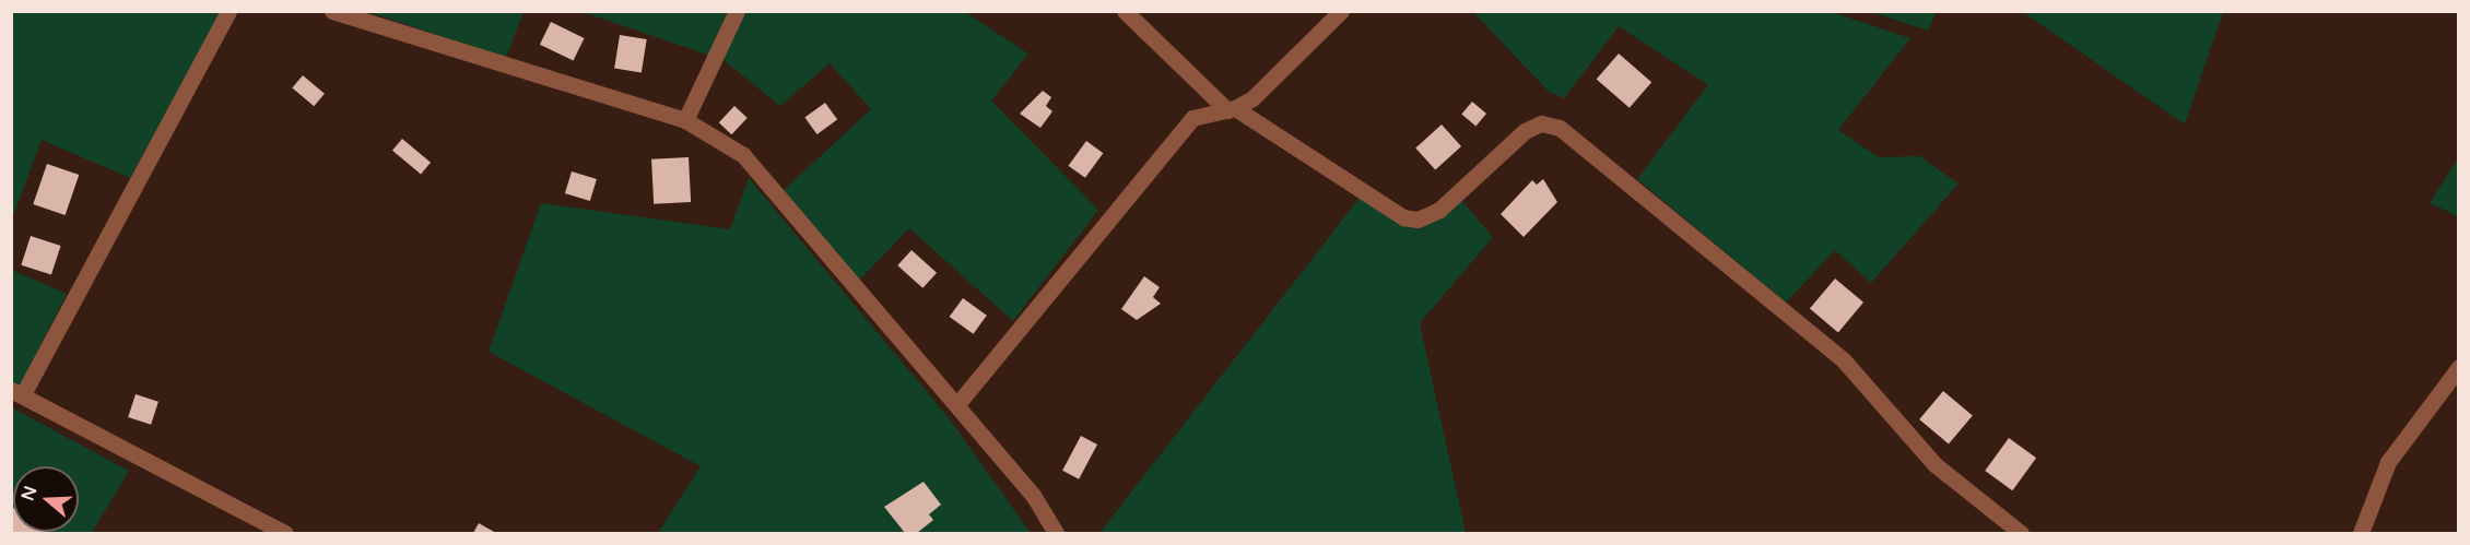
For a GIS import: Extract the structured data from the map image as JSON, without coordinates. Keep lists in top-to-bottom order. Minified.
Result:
{"north":"left"}
